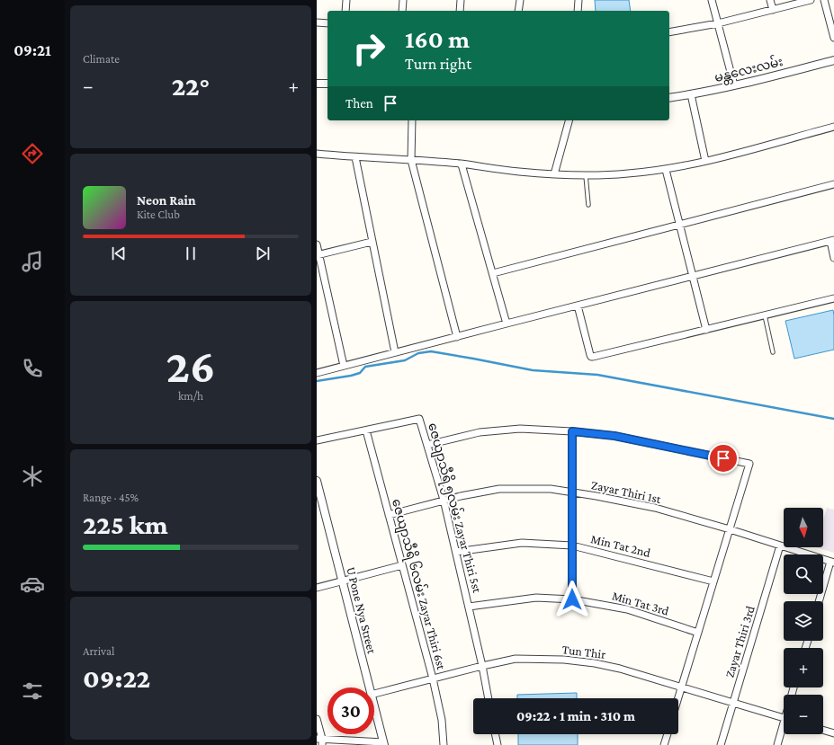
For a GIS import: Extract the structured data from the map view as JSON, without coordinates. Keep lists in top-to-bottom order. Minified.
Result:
{"streets":{"street":["မန္တလေးလမ်း","Zayar Thiri 1st","ဇေယျာသီရိ ၅လမ်း Zayar Thiri 5st","Min Tat 2nd","ဇေယျာသီရိ ၆လမ်း Zayar Thiri 6st","Min Tat 3rd","U Pone Nya Street","Zayar Thiri 3rd","Tun Thir"]},"crossings":[["Zayar Thiri 1st","ဇေယျာသီရိ ၅လမ်း Zayar Thiri 5st"],["Zayar Thiri 1st","ဇေယျာသီရိ ၆လမ်း Zayar Thiri 6st"],["Zayar Thiri 1st","Zayar Thiri 3rd"],["ဇေယျာသီရိ ၅လမ်း Zayar Thiri 5st","Min Tat 2nd"],["ဇေယျာသီရိ ၅လမ်း Zayar Thiri 5st","ဇေယျာသီရိ ၆လမ်း Zayar Thiri 6st"],["ဇေယျာသီရိ ၅လမ်း Zayar Thiri 5st","Min Tat 3rd"],["ဇေယျာသီရိ ၅လမ်း Zayar Thiri 5st","Tun Thir"],["ဇေယျာသီရိ ၆လမ်း Zayar Thiri 6st","Tun Thir"],["Zayar Thiri 3rd","Tun Thir"]],"north":"bottom","page":{"tabs":"09:21","tile":["Climate",["26","km/h"],["Range · 45%","225 km"],["Arrival","09:22"]],"turn":["160 m","Turn right"],"heat":["−","22°","+"],"then":"Then","song":["Neon Rain","Kite Club"],"map_buttons":["+","−"],"limit":"30","trip":"09:22 · 1 min · 310 m"}}
